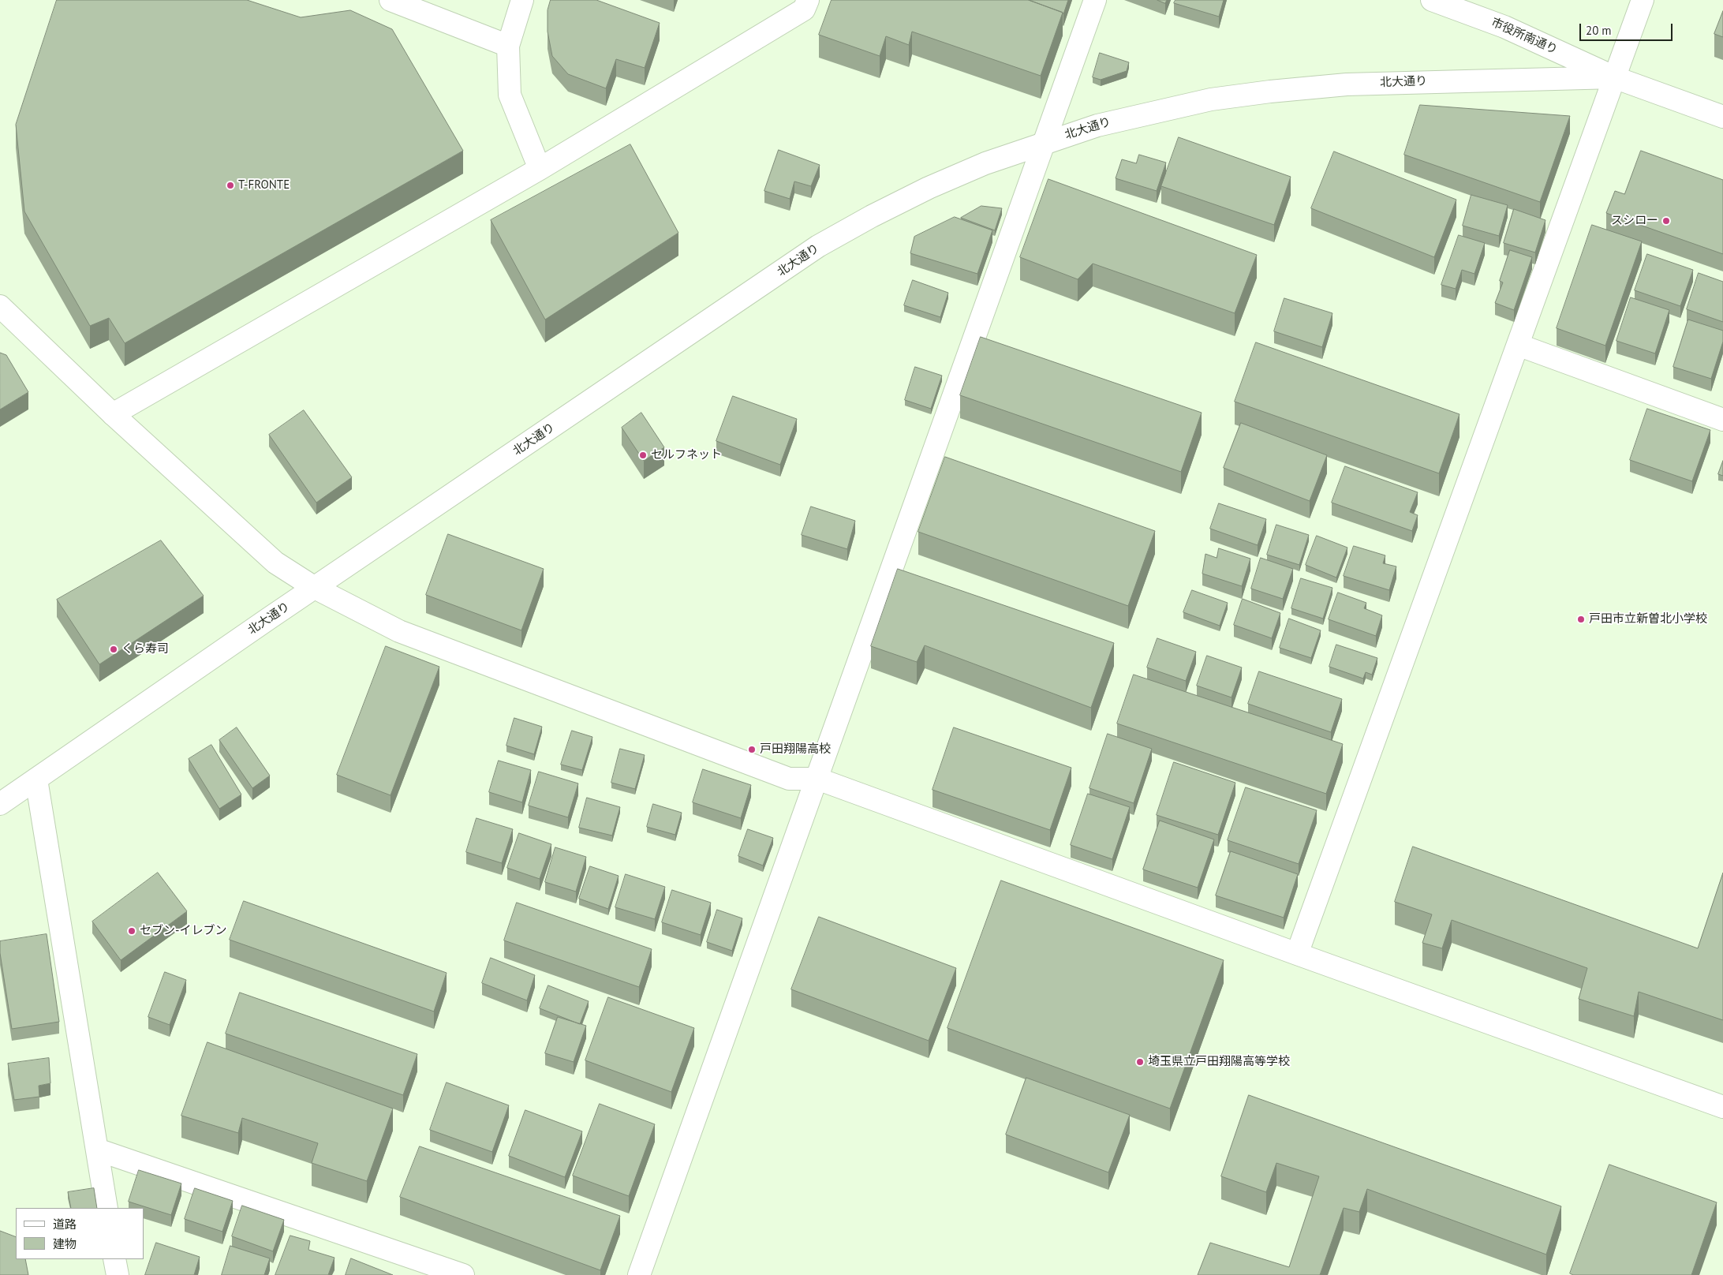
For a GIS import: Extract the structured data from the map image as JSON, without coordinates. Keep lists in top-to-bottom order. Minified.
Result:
{"streets":{"street":["市役所南通り","北大通り"]},"crossings":[["市役所南通り","北大通り"]],"places":["T-FRONTE","スシロー","セルフネット","戸田市立新曽北小学校","くら寿司","戸田翔陽高校","セブン-イレブン","埼玉県立戸田翔陽高等学校"],"legend":["道路","建物"],"scale_bar":"20 m"}
